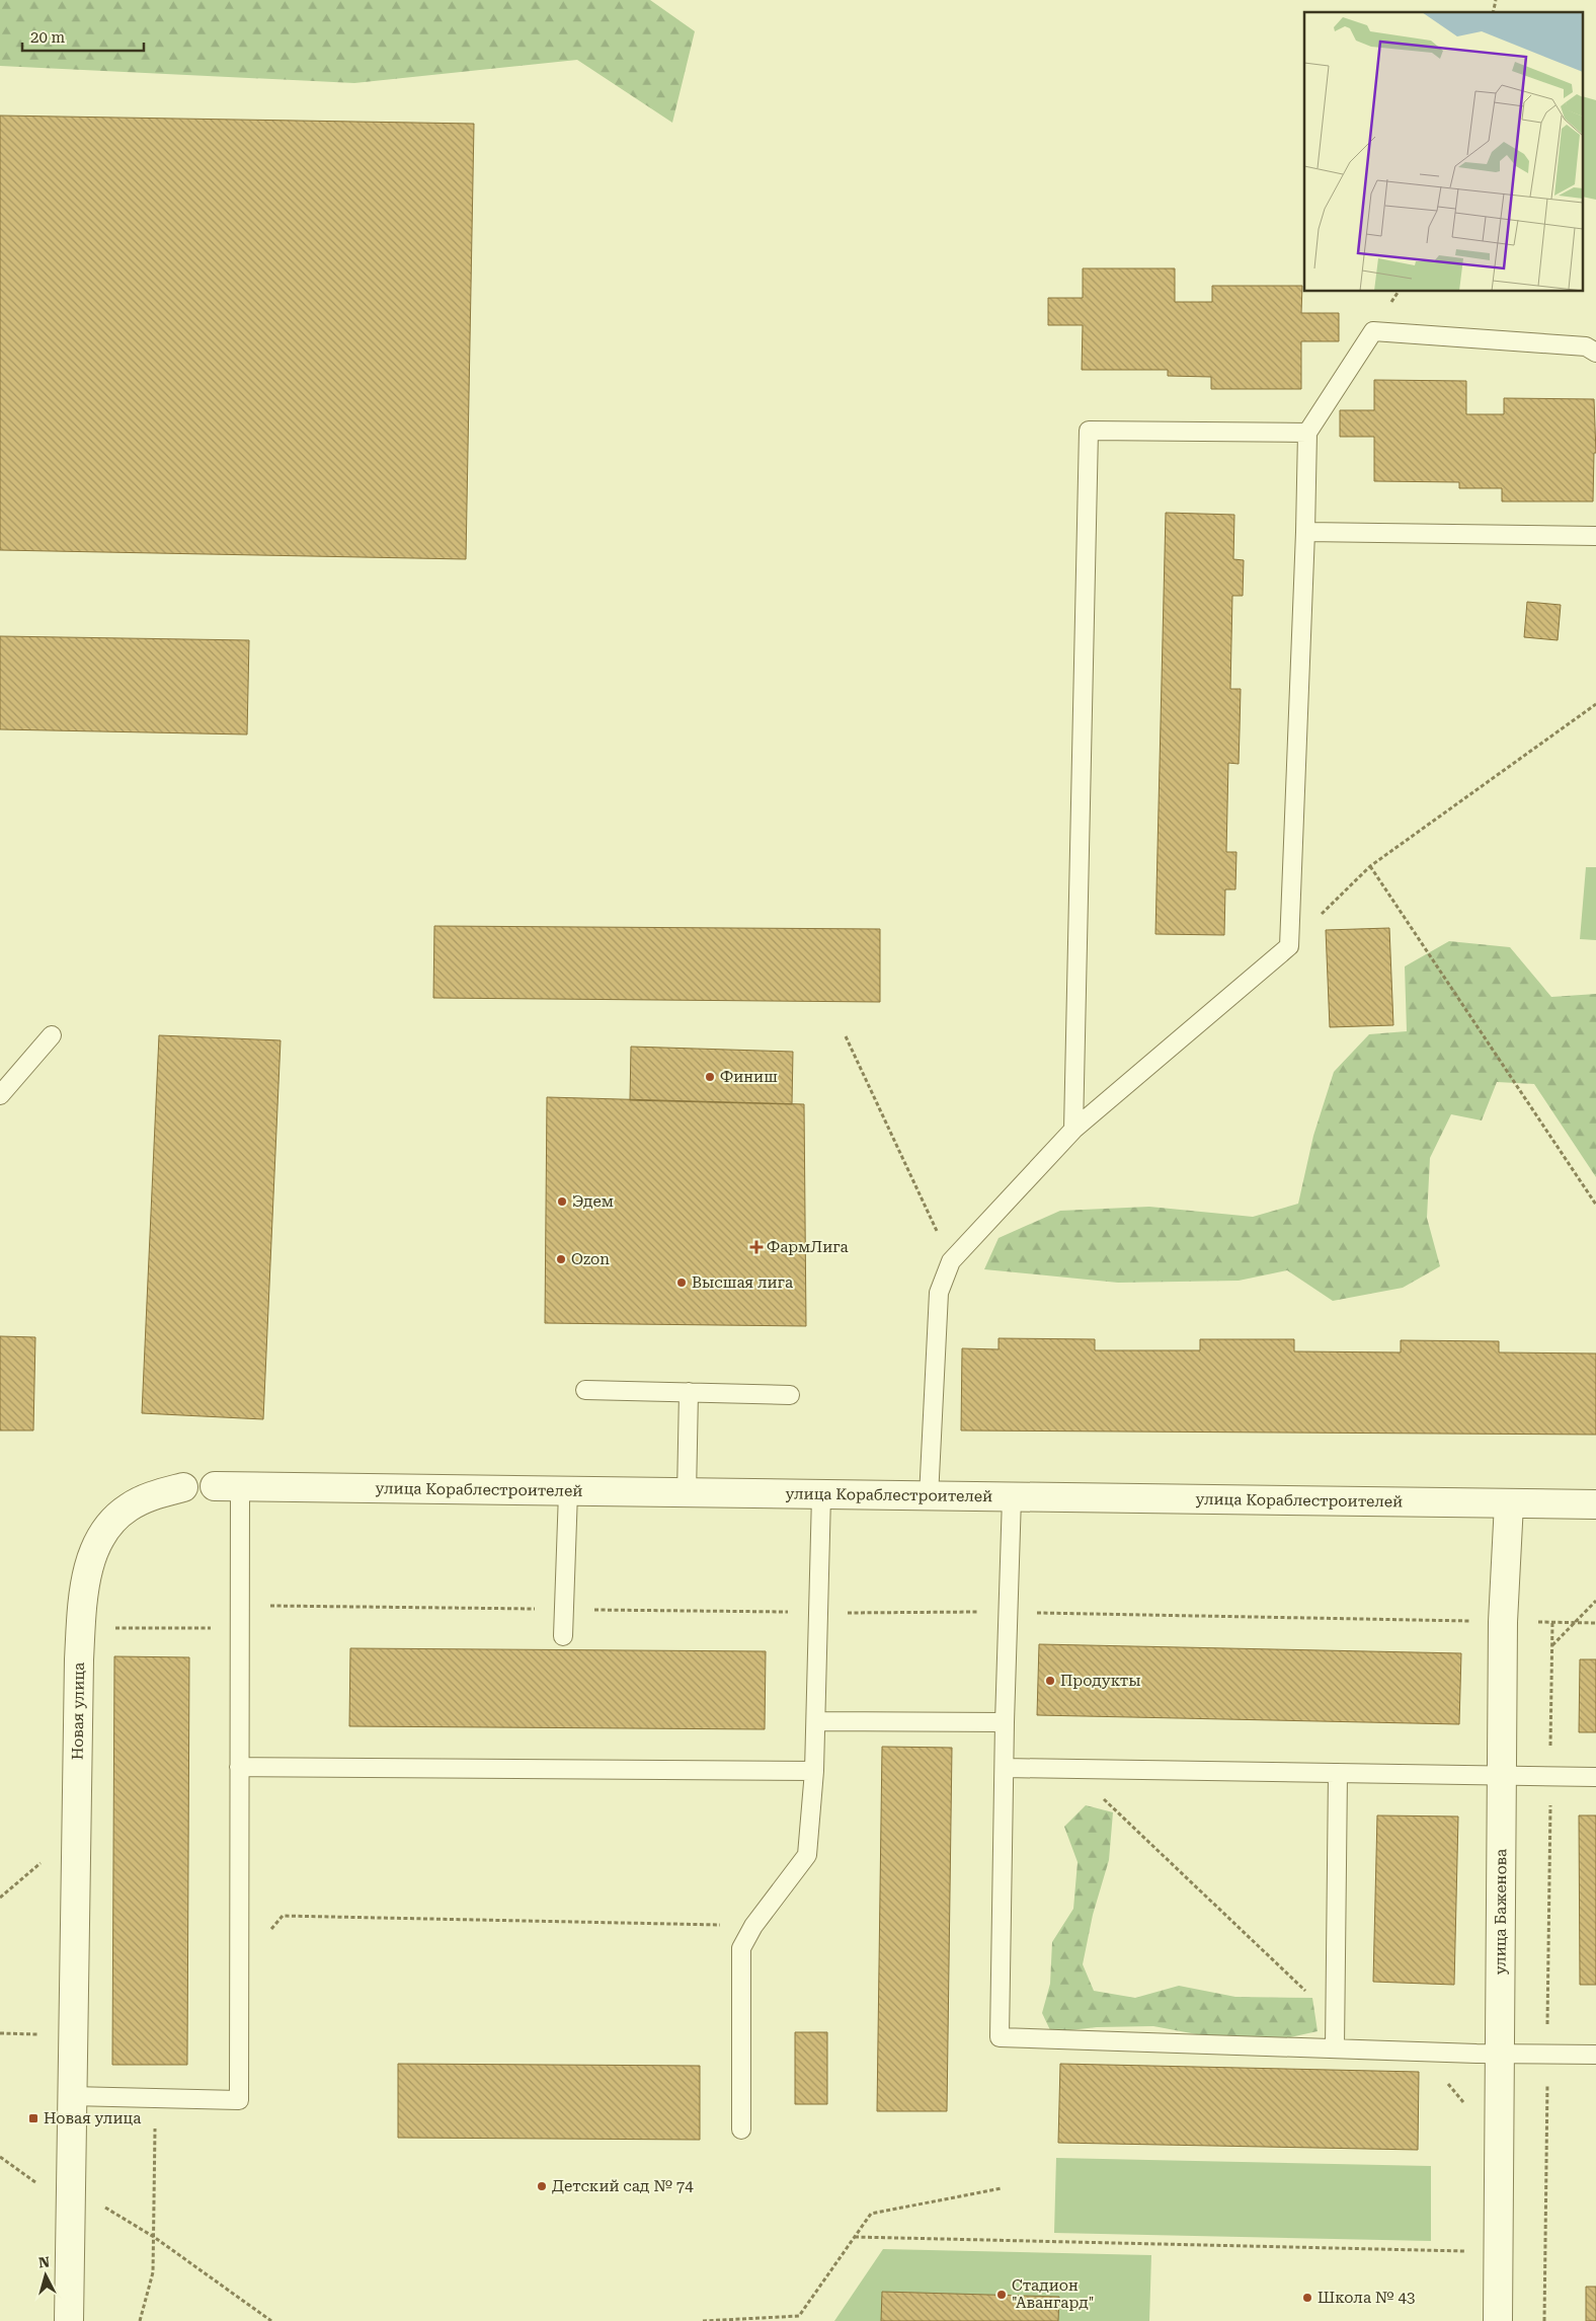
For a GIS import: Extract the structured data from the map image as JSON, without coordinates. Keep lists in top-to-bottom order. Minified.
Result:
{"streets":{"street":["улица Кораблестроителей","Новая улица","улица Баженова"]},"crossings":[["улица Кораблестроителей","Новая улица"],["улица Кораблестроителей","улица Баженова"]],"places":{"other":["Финиш","Эдем","Ozon","Высшая лига","Продукты","Детский сад № 74","Стадион \"Авангард\"","Школа № 43"],"health":["ФармЛига"],"transit":["Новая улица"]},"scale_bar":"20 m","north":"top"}
